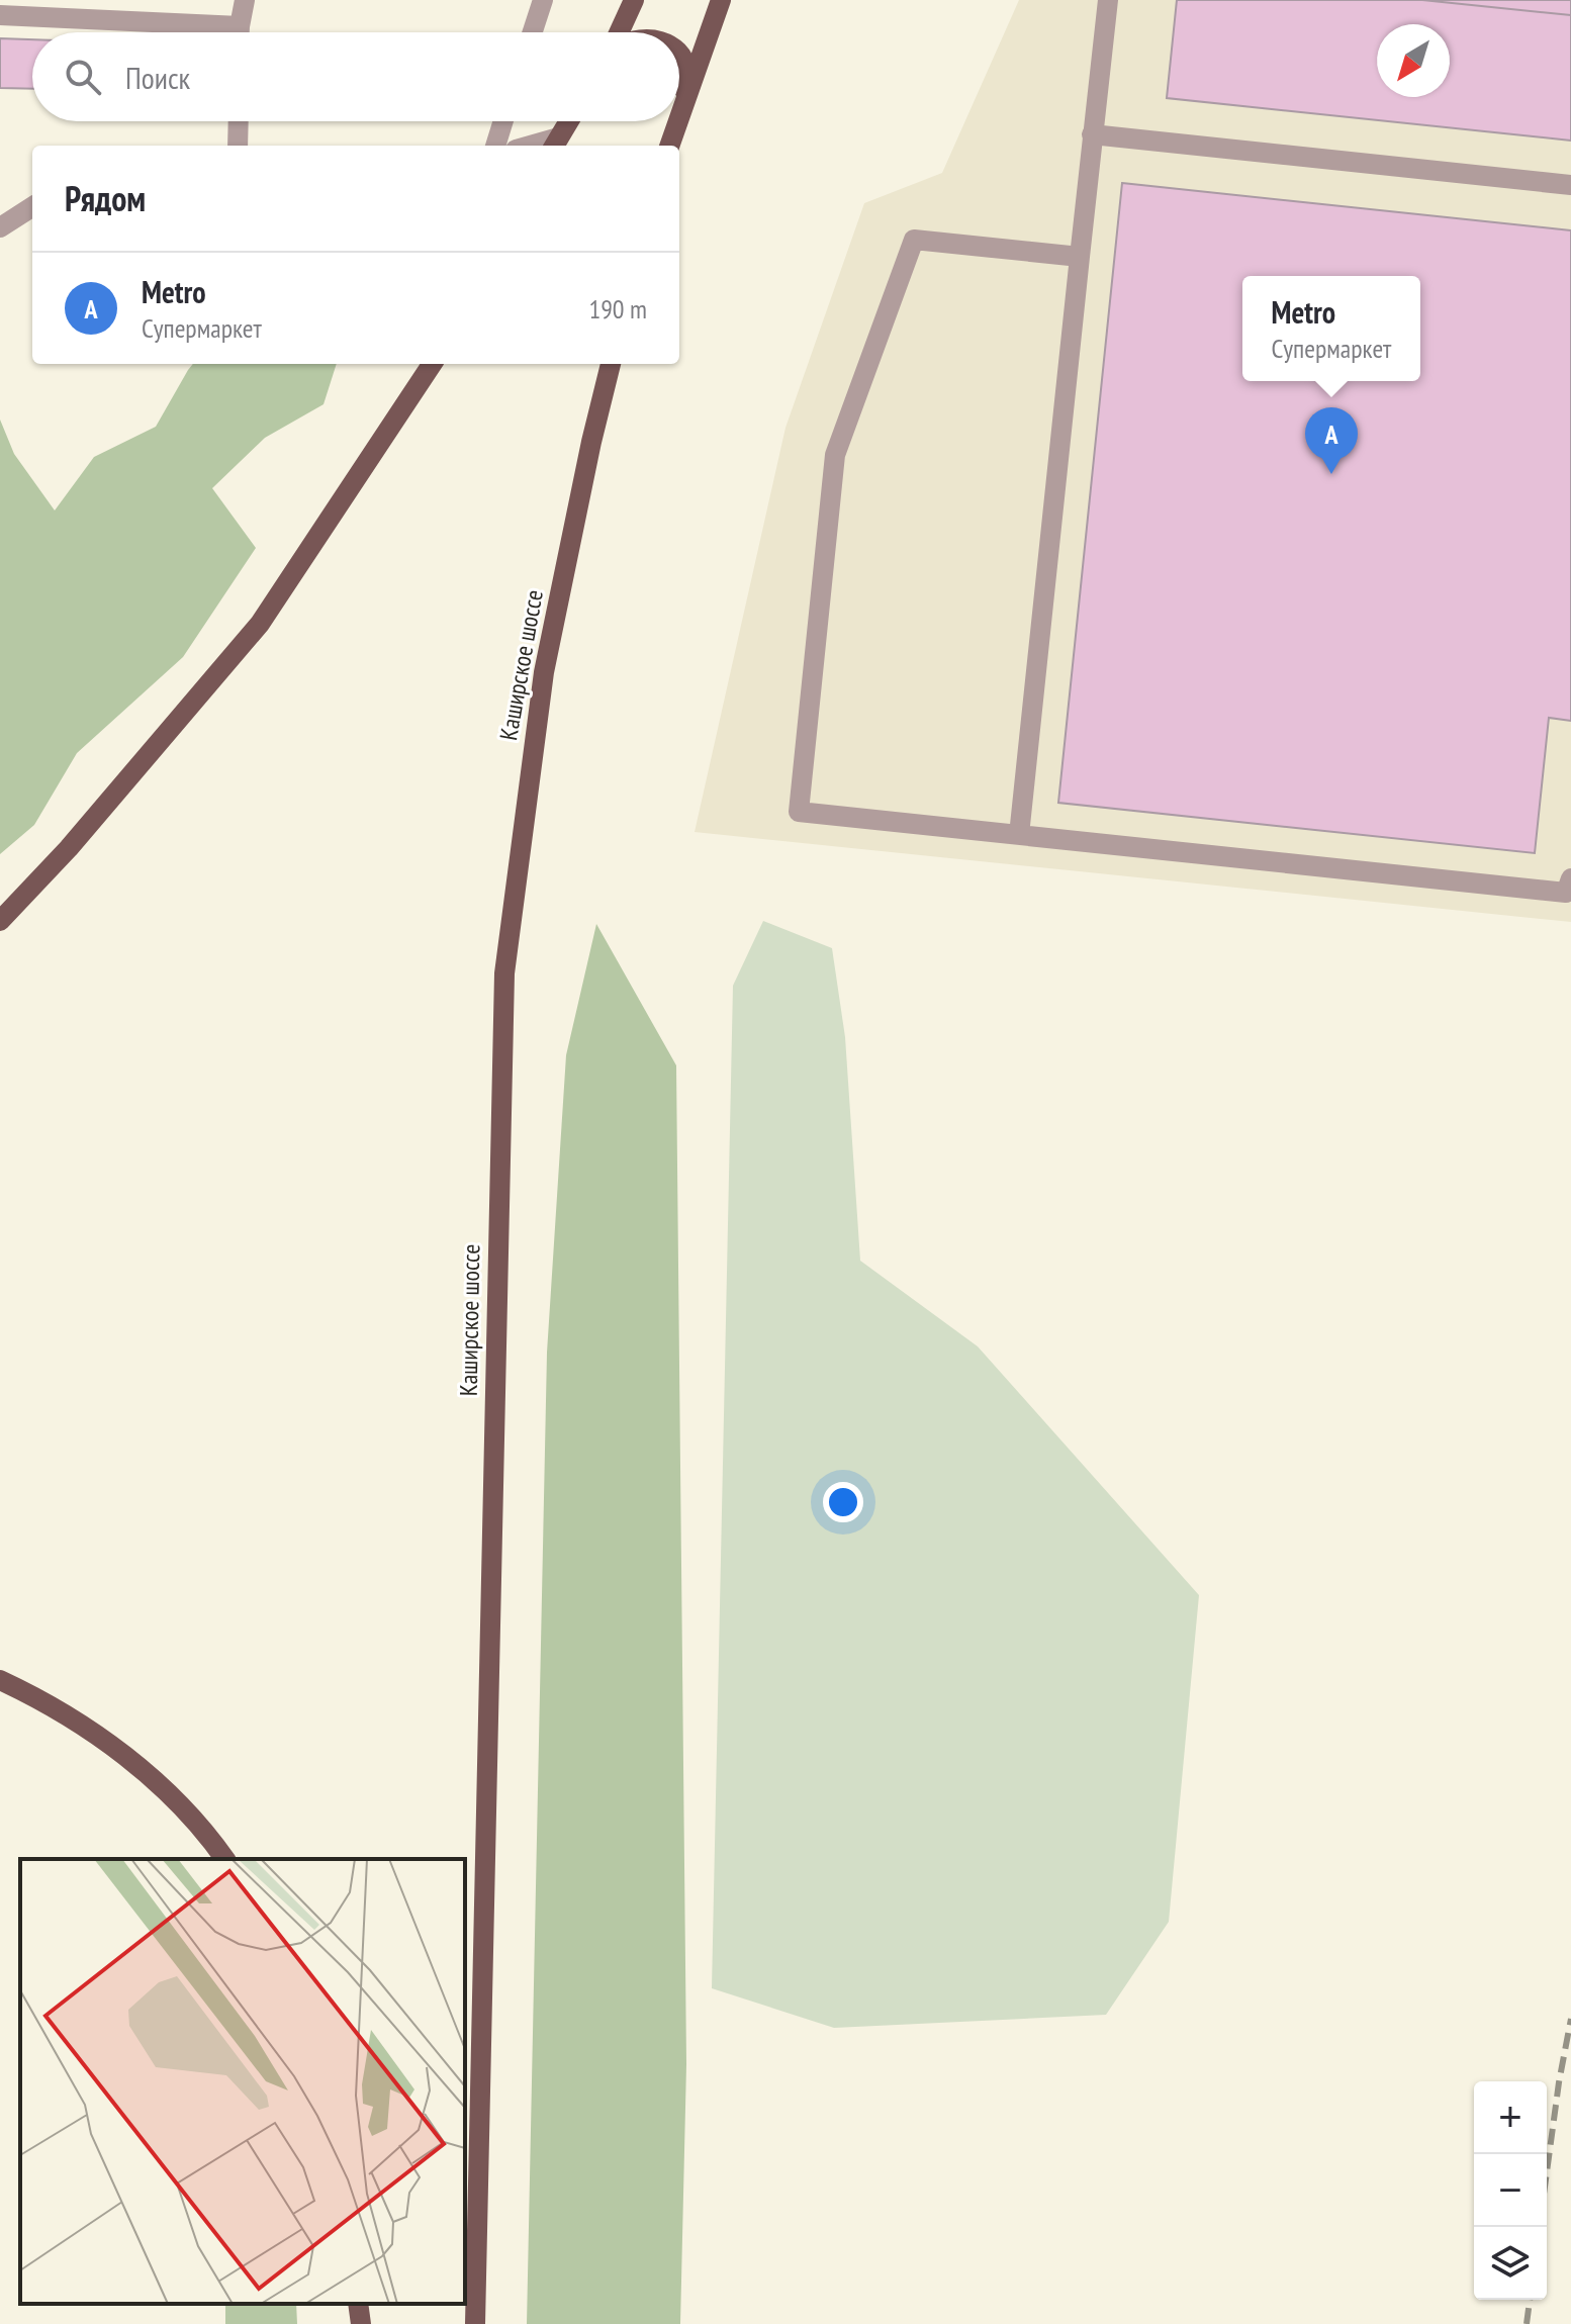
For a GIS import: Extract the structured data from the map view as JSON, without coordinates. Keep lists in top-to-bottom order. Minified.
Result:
{"streets":{"main road":["Каширское шоссе"]},"north":"bottom left","page":{"search":"Поиск","heading":"Рядом","list":[{"mark":"A","name":"Metro","note":"Супермаркет","value":"190 m"}],"popup":["Metro","Супермаркет"],"pins":"A","map_buttons":["+","−"]}}
